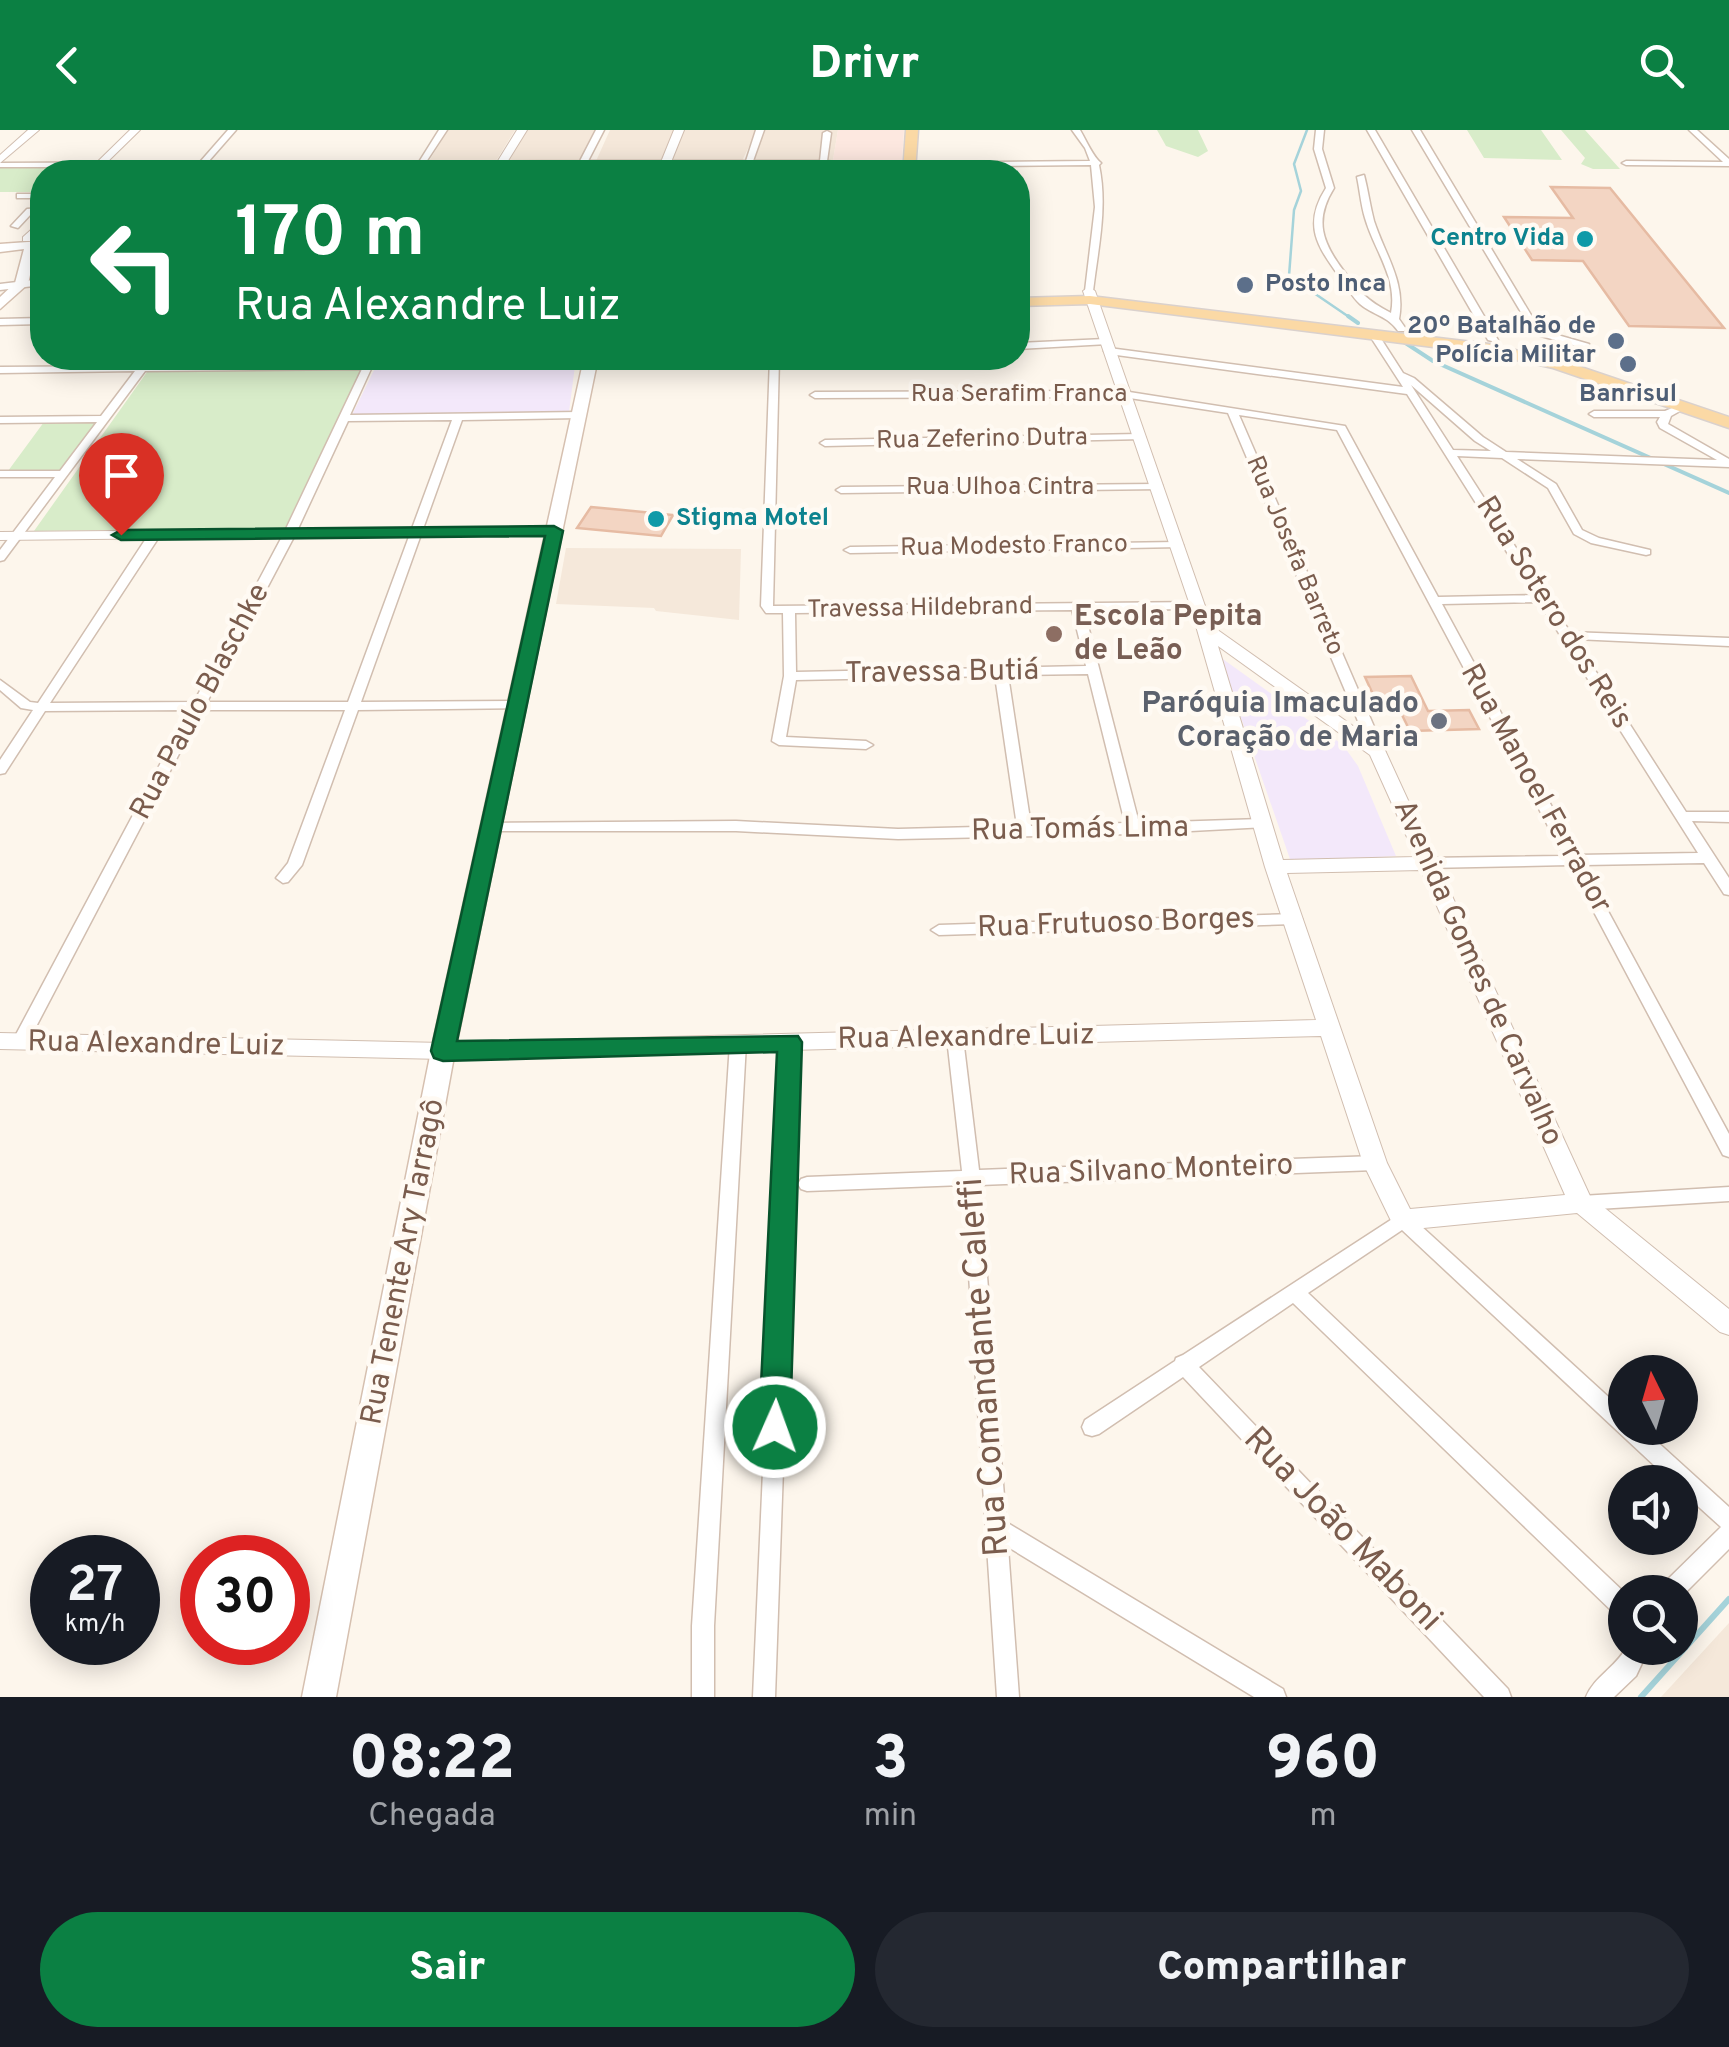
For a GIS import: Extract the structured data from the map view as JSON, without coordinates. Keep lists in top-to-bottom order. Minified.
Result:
{"streets":{"main road":["Rua Tenente Ary Tarragô"],"street":["Rua Serafim Franca","Rua Zeferino Dutra","Rua Ulhoa Cintra","Rua Modesto Franco","Rua Josefa Barreto","Travessa Hildebrand","Rua Sotero dos Reis","Travessa Butiá","Rua Paulo Blaschke","Rua Manoel Ferrador","Rua Tomás Lima","Rua Frutuoso Borges","Avenida Gomes de Carvalho","Rua Alexandre Luiz","Rua Silvano Monteiro","Rua Comandante Caleffi","Rua João Maboni"]},"crossings":[["Rua Serafim Franca","Rua Josefa Barreto"],["Rua Serafim Franca","Rua Manoel Ferrador"],["Rua Josefa Barreto","Avenida Gomes de Carvalho"],["Rua Paulo Blaschke","Rua Alexandre Luiz"],["Rua Tomás Lima","Rua Tenente Ary Tarragô"],["Rua Alexandre Luiz","Rua Tenente Ary Tarragô"],["Rua Alexandre Luiz","Rua Comandante Caleffi"],["Rua Silvano Monteiro","Rua Comandante Caleffi"]],"places":["Centro Vida","Posto Inca","20º Batalhão de Polícia Militar","Banrisul","Stigma Motel","Escola Pepita de Leão","Paróquia Imaculado Coração de Maria"],"north":"top","page":{"header":"Drivr","turn":["170 m","Rua Alexandre Luiz"],"speed":"27 km/h","limit":"30","eta":["08:22","Chegada","3","min","960","m"],"buttons":["Sair","Compartilhar"]}}
